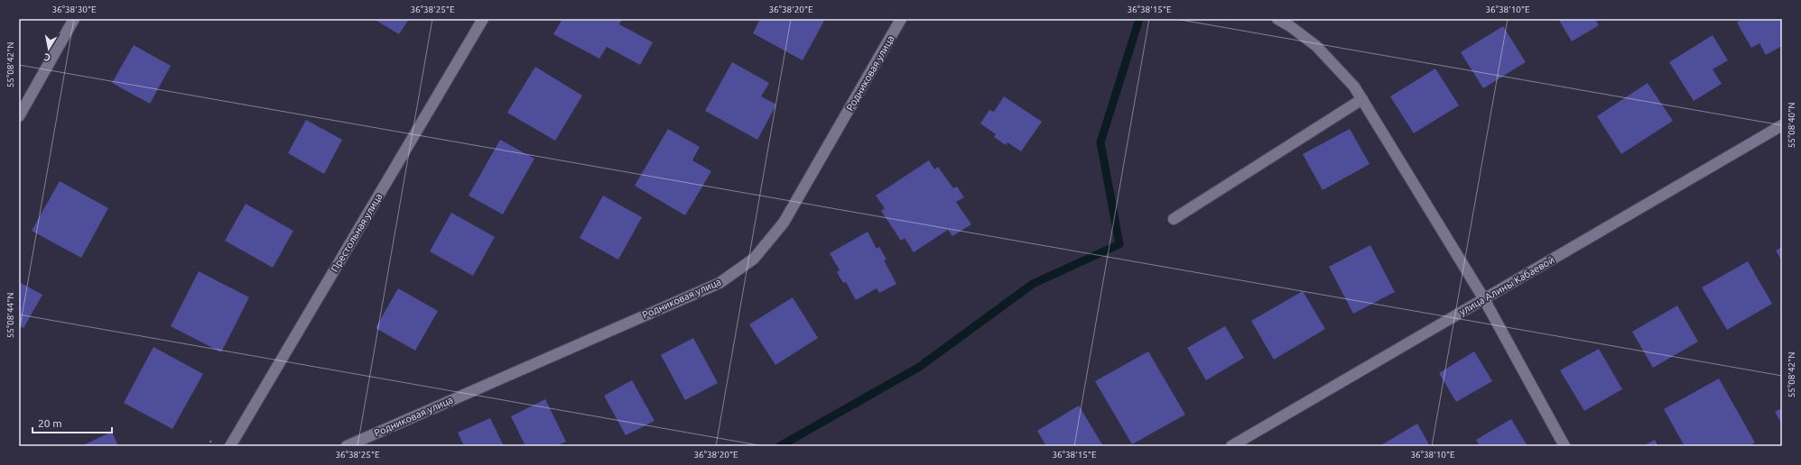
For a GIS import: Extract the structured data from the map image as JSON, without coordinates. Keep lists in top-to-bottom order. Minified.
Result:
{"streets":{"street":["Родниковая улица","Престольная улица","улица Алины Кабаевой"]},"scale_bar":"20 m","north":"bottom","coordinates":["36°38'30\"E","36°38'25\"E","36°38'20\"E","36°38'15\"E","36°38'10\"E","55°08'42\"N","55°08'40\"N","55°08'44\"N"]}
